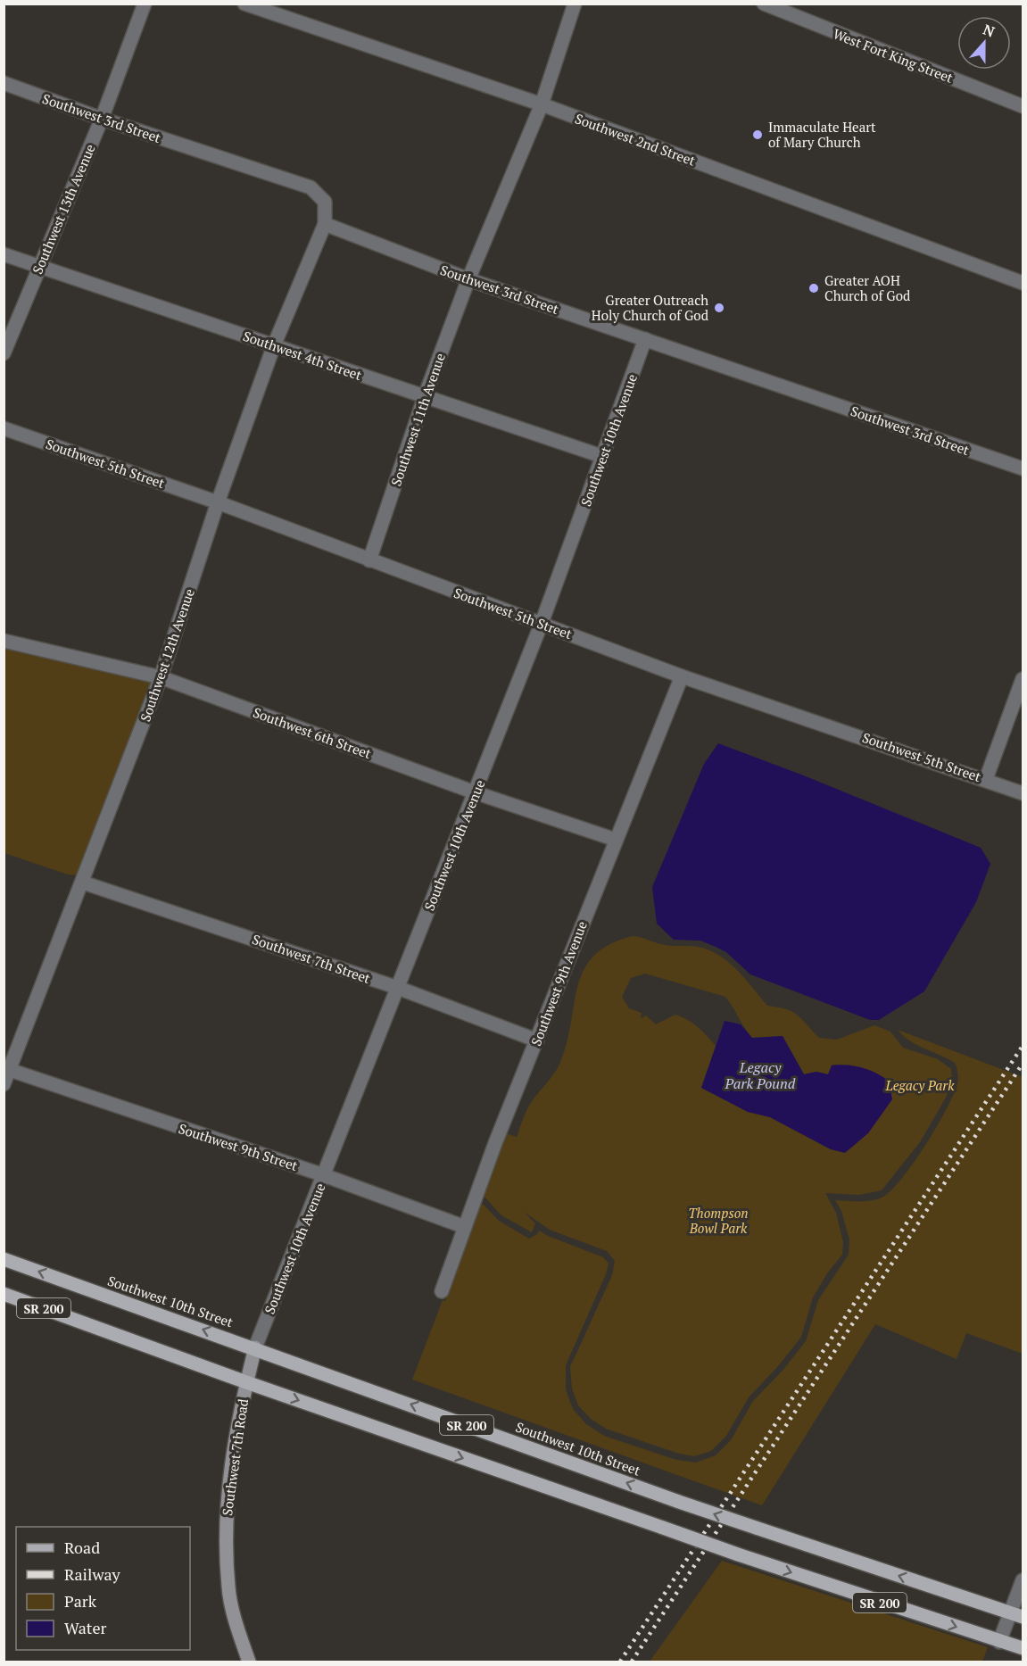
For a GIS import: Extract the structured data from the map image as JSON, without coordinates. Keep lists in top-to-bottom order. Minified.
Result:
{"streets":{"main road":["Southwest 10th Street","SR 200"],"street":["West Fort King Street","Southwest 3rd Street","Southwest 2nd Street","Southwest 13th Avenue","Southwest 4th Street","Southwest 11th Avenue","Southwest 10th Avenue","Southwest 5th Street","Southwest 12th Avenue","Southwest 6th Street","Southwest 7th Street","Southwest 9th Avenue","Southwest 9th Street","Southwest 7th Road"]},"crossings":[["Southwest 3rd Street","Southwest 13th Avenue"],["Southwest 3rd Street","Southwest 11th Avenue"],["Southwest 3rd Street","Southwest 10th Avenue"],["Southwest 3rd Street","Southwest 12th Avenue"],["Southwest 2nd Street","Southwest 11th Avenue"],["Southwest 13th Avenue","Southwest 4th Street"],["Southwest 4th Street","Southwest 11th Avenue"],["Southwest 4th Street","Southwest 10th Avenue"],["Southwest 4th Street","Southwest 12th Avenue"],["Southwest 11th Avenue","Southwest 5th Street"],["Southwest 10th Avenue","Southwest 5th Street"],["Southwest 10th Avenue","Southwest 6th Street"],["Southwest 10th Avenue","Southwest 7th Street"],["Southwest 10th Avenue","Southwest 9th Street"],["Southwest 10th Avenue","Southwest 10th Street"],["Southwest 10th Avenue","Southwest 7th Road"],["Southwest 5th Street","Southwest 12th Avenue"],["Southwest 5th Street","Southwest 9th Avenue"],["Southwest 12th Avenue","Southwest 6th Street"],["Southwest 12th Avenue","Southwest 7th Street"],["Southwest 12th Avenue","Southwest 9th Street"],["Southwest 6th Street","Southwest 9th Avenue"],["Southwest 7th Street","Southwest 9th Avenue"],["Southwest 9th Avenue","Southwest 9th Street"],["Southwest 10th Street","Southwest 7th Road"],["SR 200","Southwest 7th Road"]],"water":["Legacy Park Pound"],"parks":["Legacy Park","Thompson Bowl Park"],"places":["Immaculate Heart of Mary Church","Greater AOH Church of God","Greater Outreach Holy Church of God"],"legend":["Road","Railway","Park","Water"],"north":"top"}
